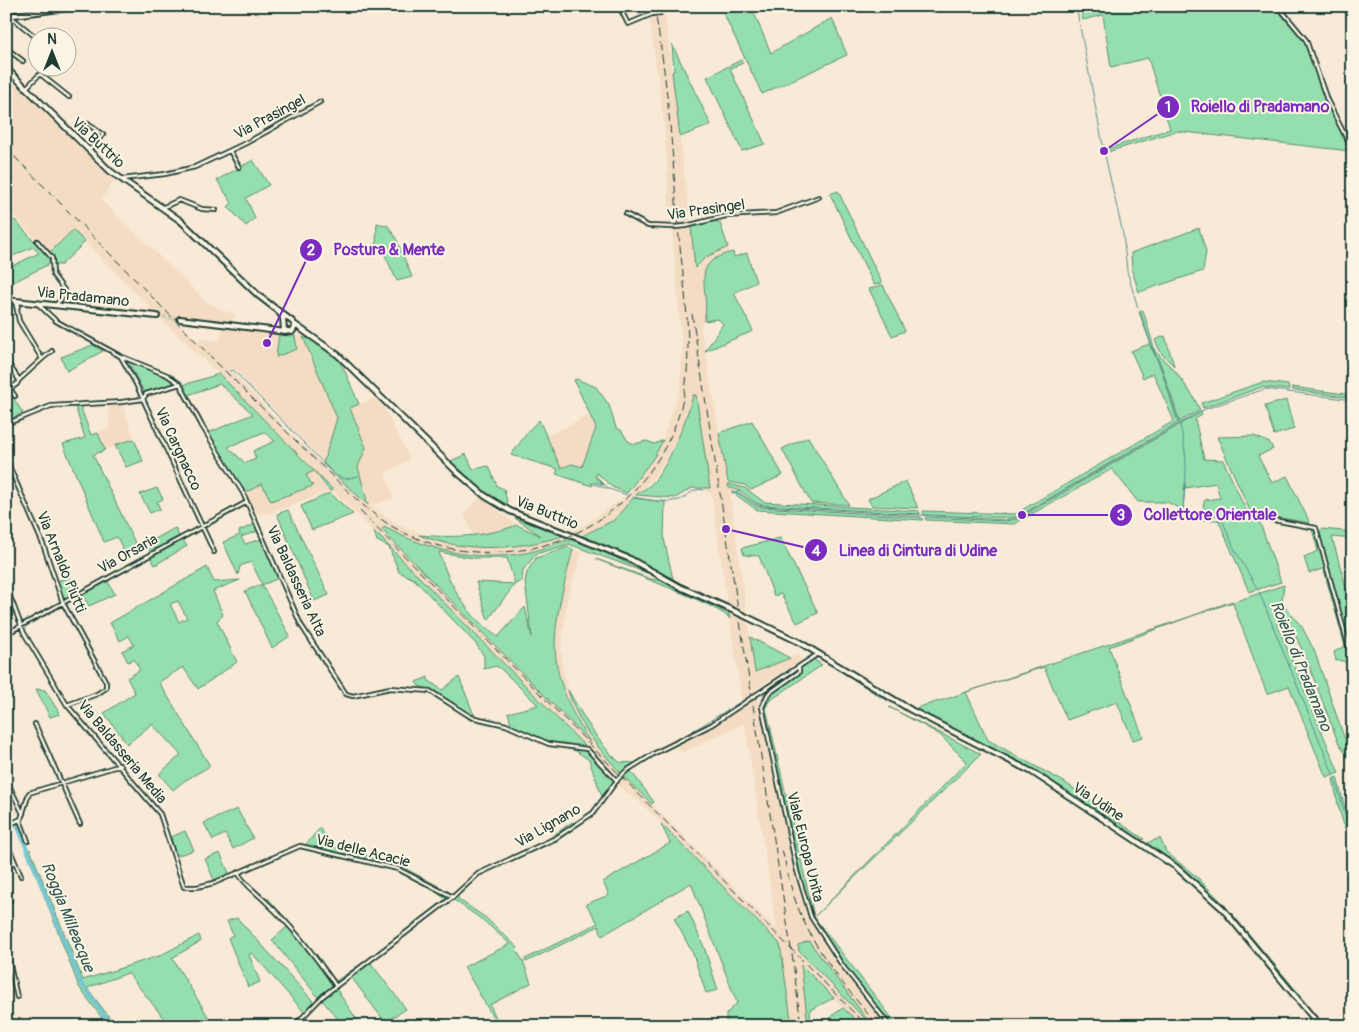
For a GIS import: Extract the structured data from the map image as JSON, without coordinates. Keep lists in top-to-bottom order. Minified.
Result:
{"streets":{"street":["Via Prasingel","Via Buttrio","Via Pradamano","Via Cargnacco","Via Orsaria","Via Arnaldo Piutti","Via Baldasseria Alta","Via Baldasseria Media","Via Udine","Via Lignano","Viale Europa Unita","Via delle Acacie"]},"crossings":[["Via Prasingel","Via Buttrio"],["Via Buttrio","Via Udine"],["Via Buttrio","Via Lignano"],["Via Cargnacco","Via Orsaria"],["Via Orsaria","Via Arnaldo Piutti"],["Via Orsaria","Via Baldasseria Alta"],["Via Orsaria","Via Baldasseria Media"],["Via Arnaldo Piutti","Via Baldasseria Media"],["Via Baldasseria Alta","Via Lignano"],["Via Baldasseria Media","Via delle Acacie"],["Via Udine","Via Lignano"],["Via Lignano","Viale Europa Unita"],["Via Lignano","Via delle Acacie"]],"water":["Roiello di Pradamano","Roggia Milleacque"],"places":["Roiello di Pradamano","Postura & Mente","Collettore Orientale","Linea di Cintura di Udine"],"north":"top"}
